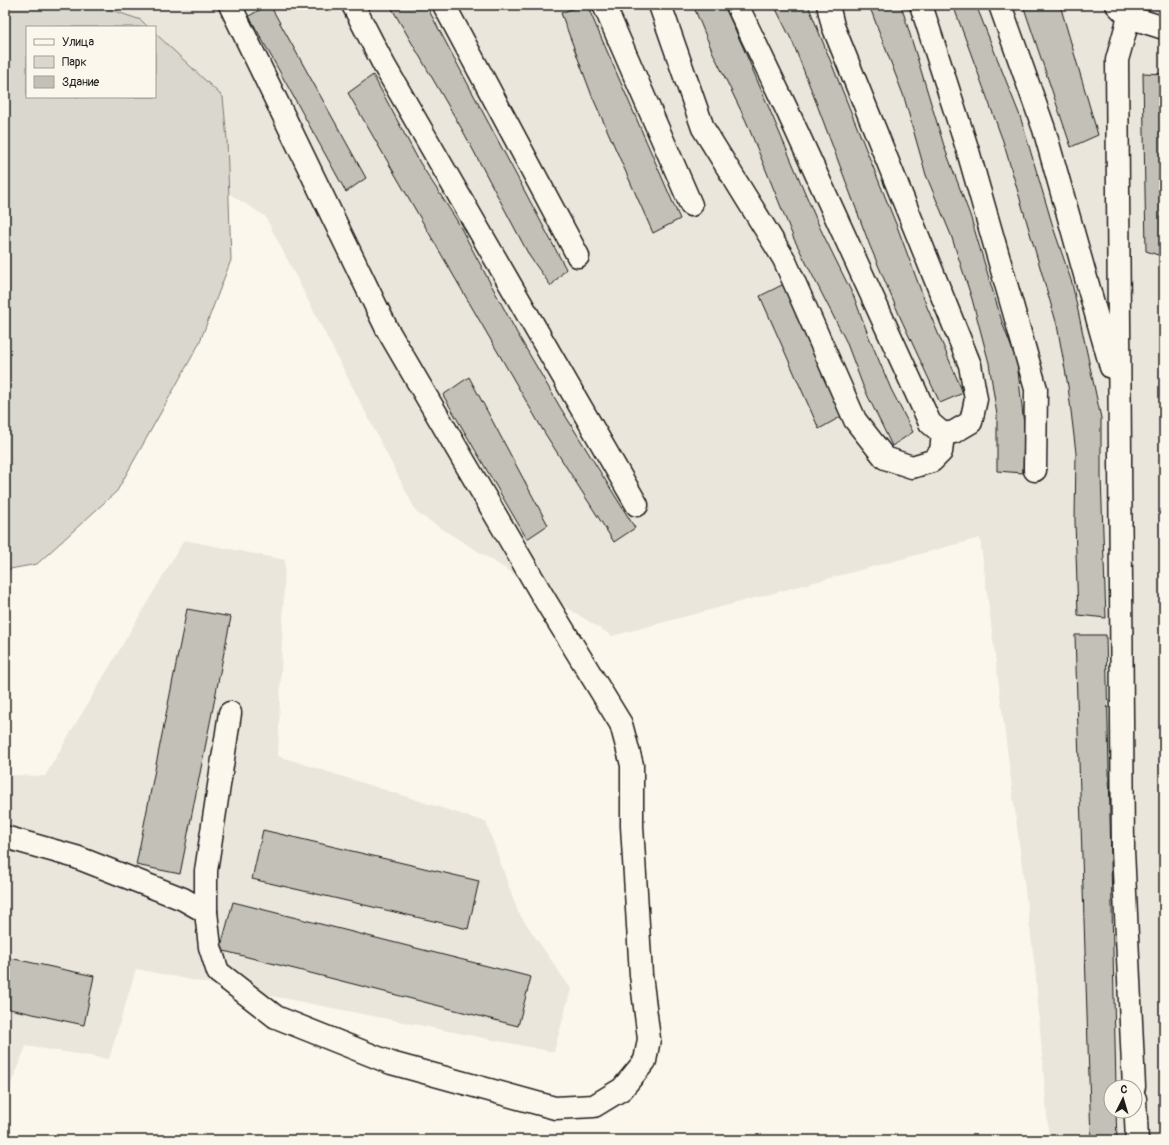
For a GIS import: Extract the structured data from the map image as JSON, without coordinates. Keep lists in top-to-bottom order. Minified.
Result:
{"legend":["Улица","Парк","Здание"],"north":"top"}
